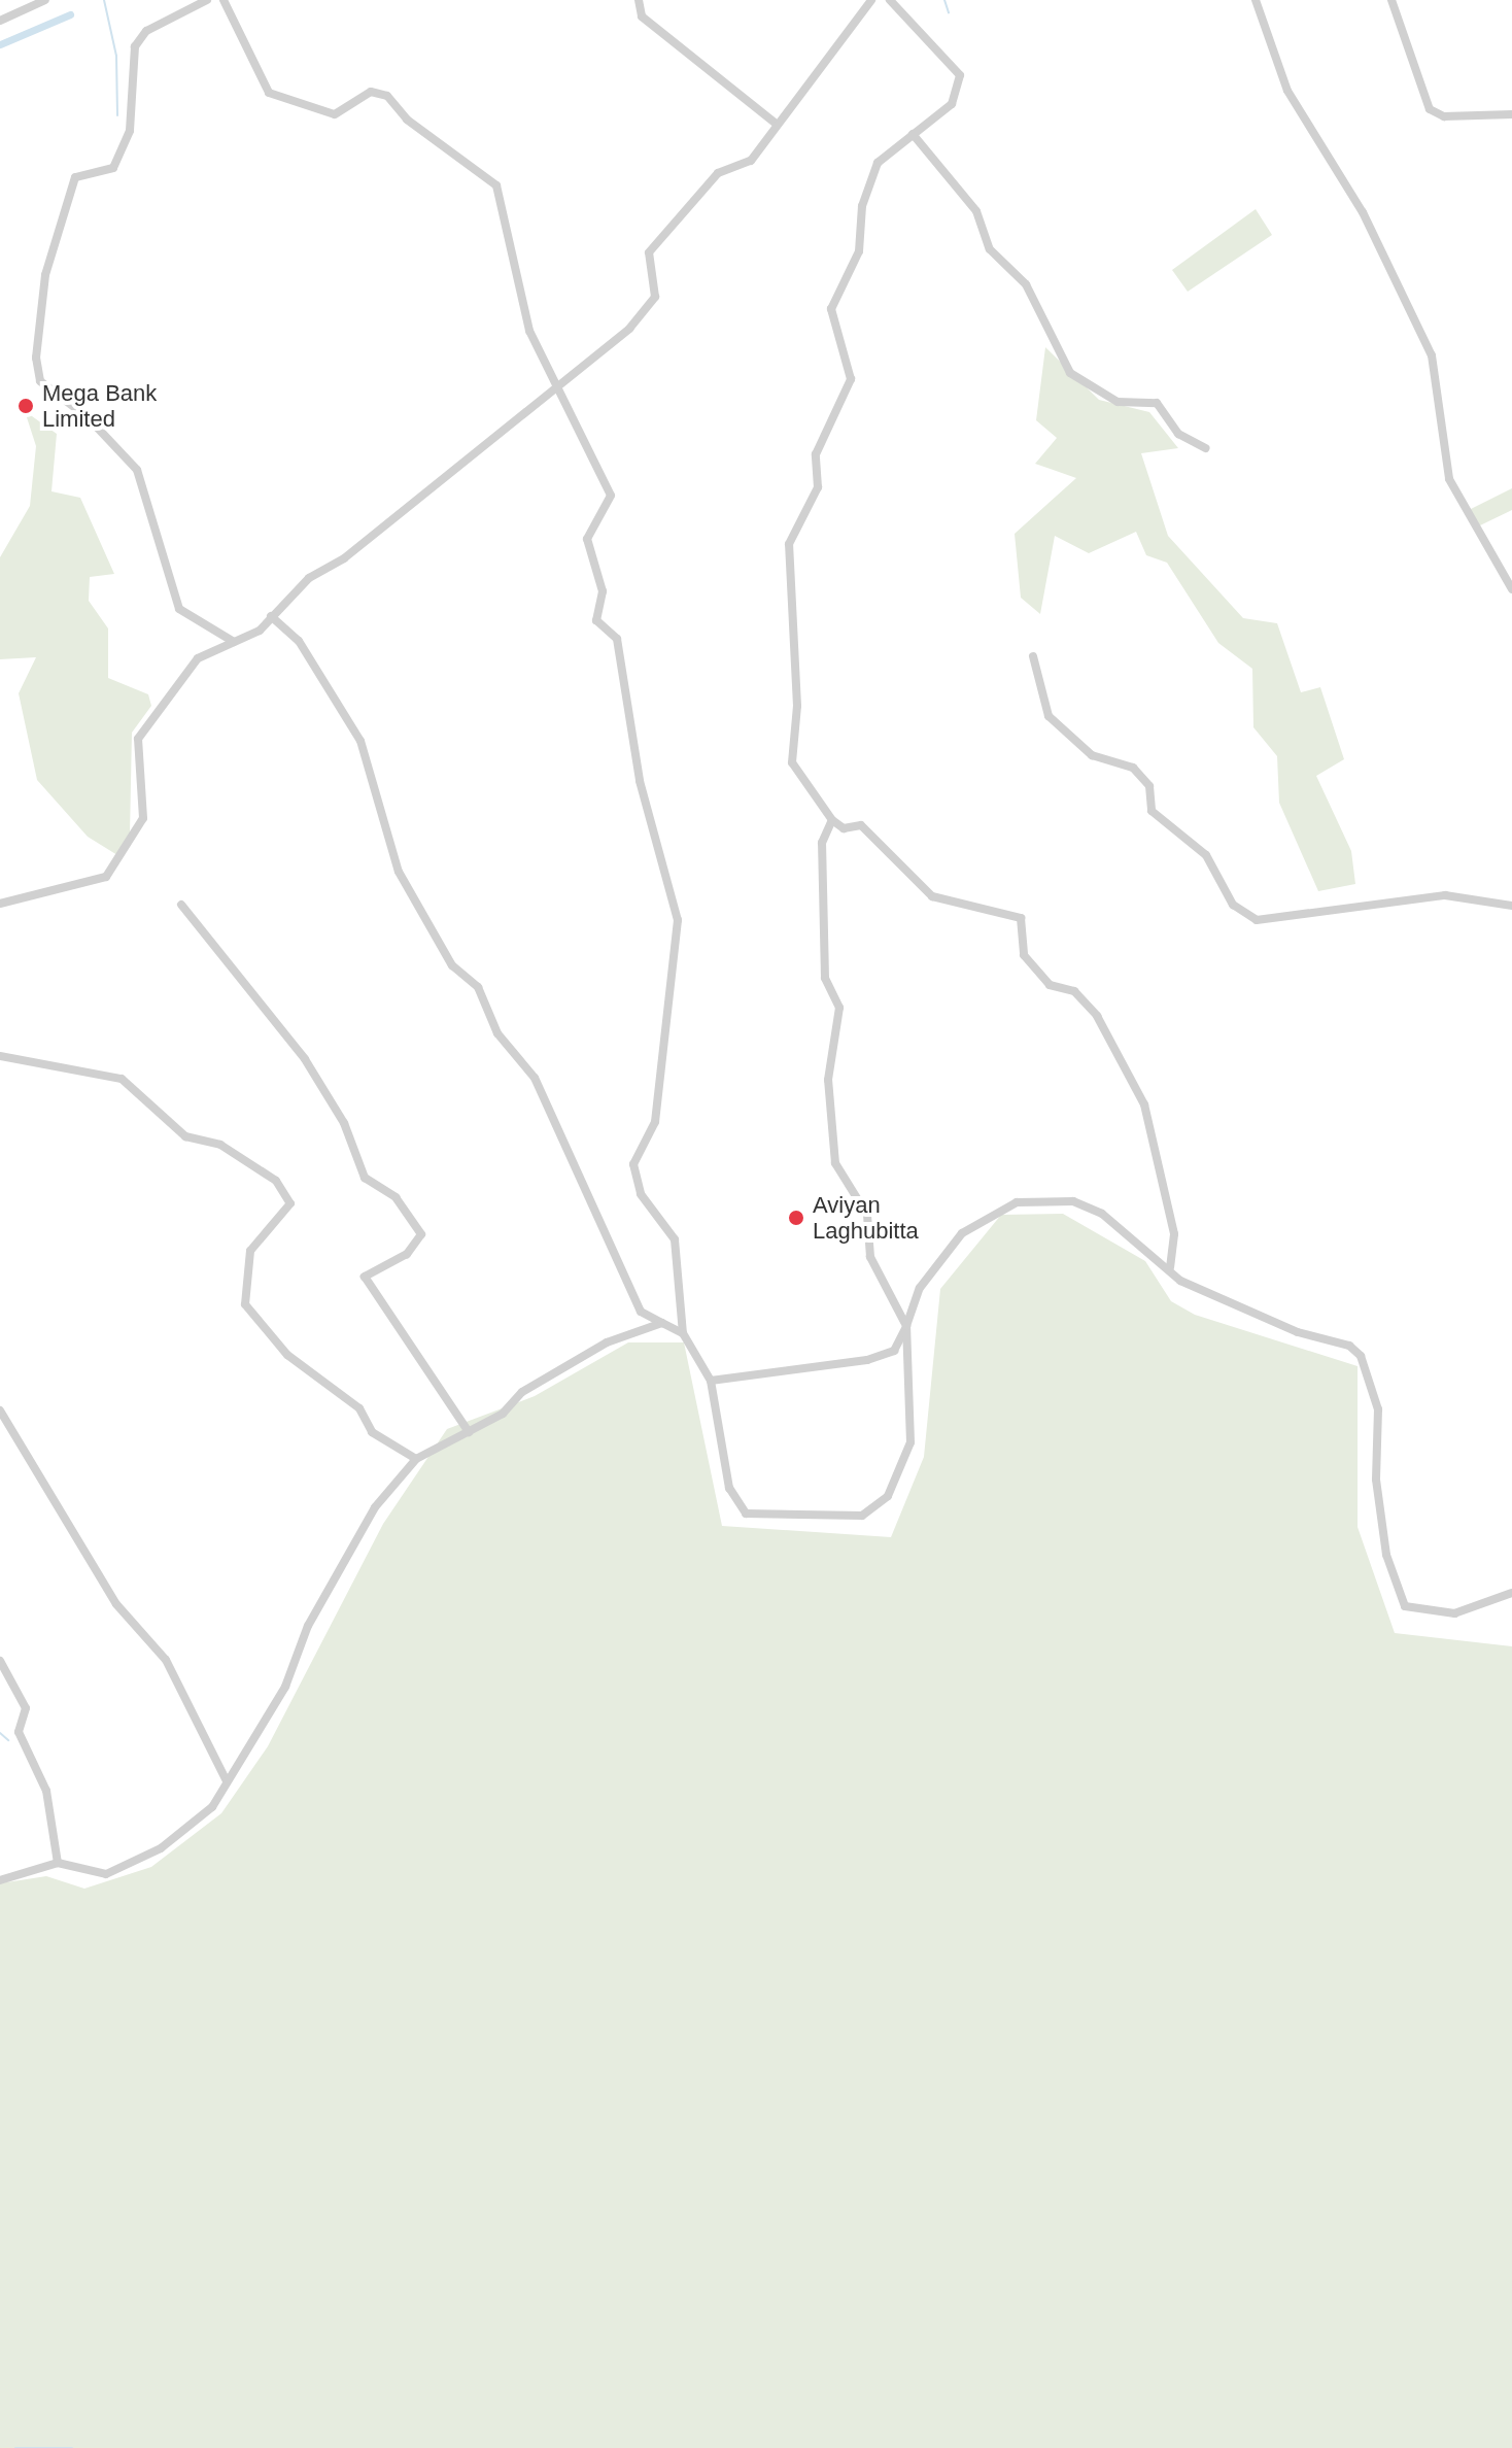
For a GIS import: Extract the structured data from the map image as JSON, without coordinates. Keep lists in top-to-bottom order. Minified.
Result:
{"places":["Mega Bank Limited","Aviyan Laghubitta"]}
